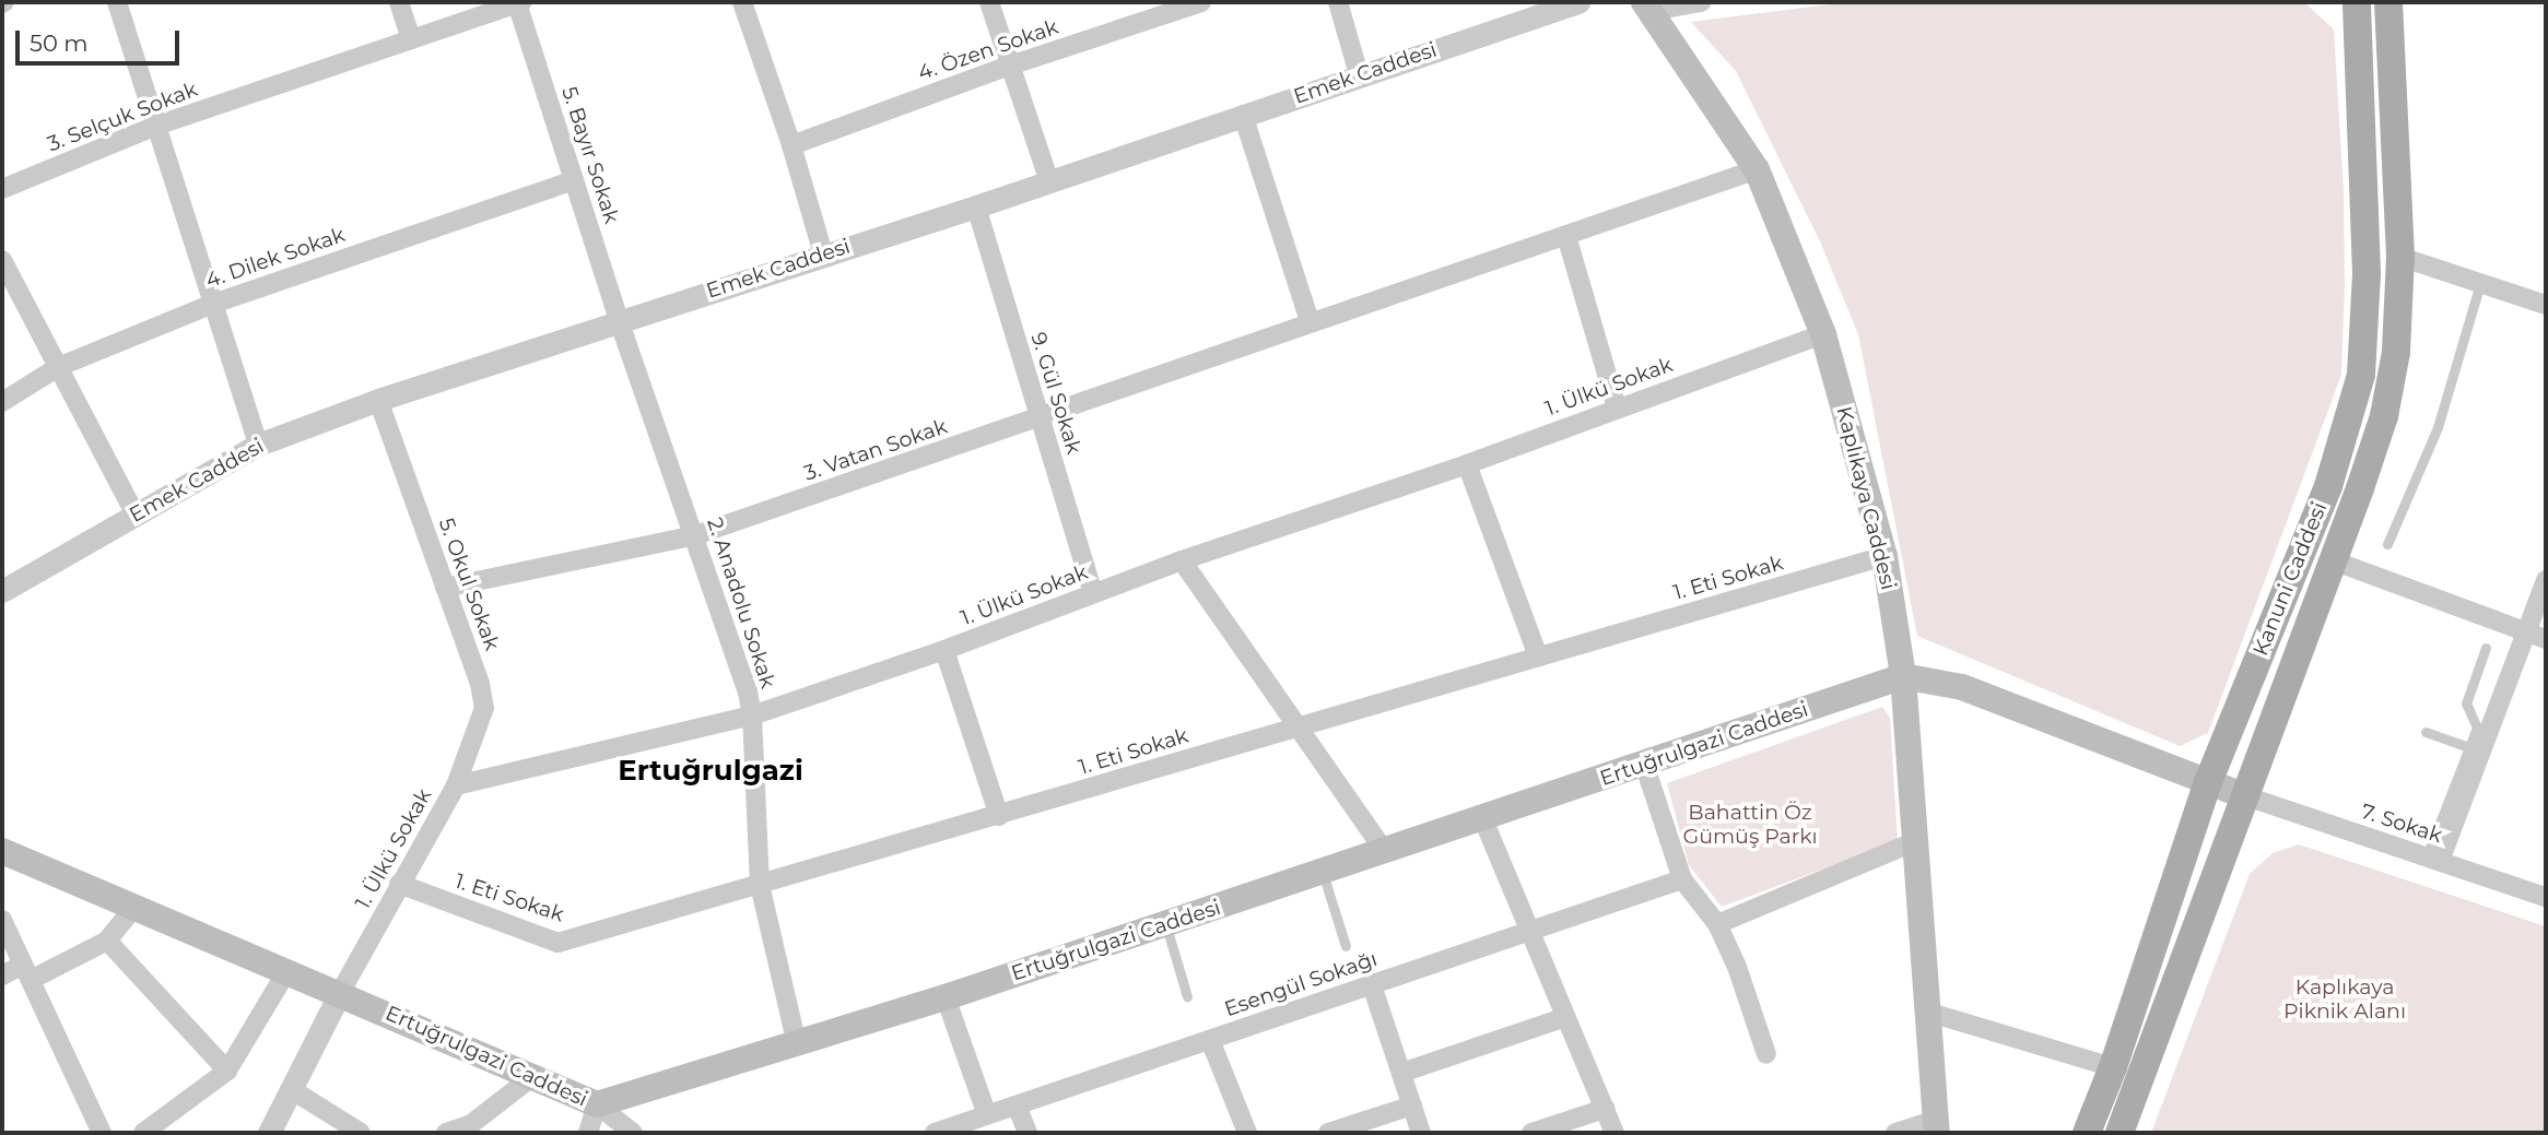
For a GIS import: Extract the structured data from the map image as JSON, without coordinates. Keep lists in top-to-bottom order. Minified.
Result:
{"streets":{"main road":["Kaplıkaya Caddesi","Kanuni Caddesi","Ertuğrulgazi Caddesi"],"street":["4. Özen Sokak","Emek Caddesi","3. Selçuk Sokak","5. Bayır Sokak","4. Dilek Sokak","1. Ülkü Sokak","9. Gül Sokak","3. Vatan Sokak","1. Eti Sokak","5. Okul Sokak","2. Anadolu Sokak","7. Sokak","Esengül Sokağı"]},"crossings":[["Emek Caddesi","5. Bayır Sokak"],["Emek Caddesi","9. Gül Sokak"],["Emek Caddesi","5. Okul Sokak"],["Emek Caddesi","2. Anadolu Sokak"],["3. Selçuk Sokak","5. Bayır Sokak"],["5. Bayır Sokak","4. Dilek Sokak"],["5. Bayır Sokak","2. Anadolu Sokak"],["1. Ülkü Sokak","9. Gül Sokak"],["1. Ülkü Sokak","Kaplıkaya Caddesi"],["1. Ülkü Sokak","1. Eti Sokak"],["1. Ülkü Sokak","5. Okul Sokak"],["1. Ülkü Sokak","2. Anadolu Sokak"],["1. Ülkü Sokak","Ertuğrulgazi Caddesi"],["9. Gül Sokak","3. Vatan Sokak"],["3. Vatan Sokak","Kaplıkaya Caddesi"],["3. Vatan Sokak","5. Okul Sokak"],["3. Vatan Sokak","2. Anadolu Sokak"],["Kaplıkaya Caddesi","1. Eti Sokak"],["Kaplıkaya Caddesi","Ertuğrulgazi Caddesi"],["1. Eti Sokak","2. Anadolu Sokak"],["Kanuni Caddesi","Ertuğrulgazi Caddesi"],["Kanuni Caddesi","7. Sokak"],["2. Anadolu Sokak","Ertuğrulgazi Caddesi"],["Ertuğrulgazi Caddesi","7. Sokak"]],"districts":["Ertuğrulgazi"],"parks":["Bahattin Öz Gümüş Parkı","Kaplıkaya Piknik Alanı"],"scale_bar":"50 m"}
